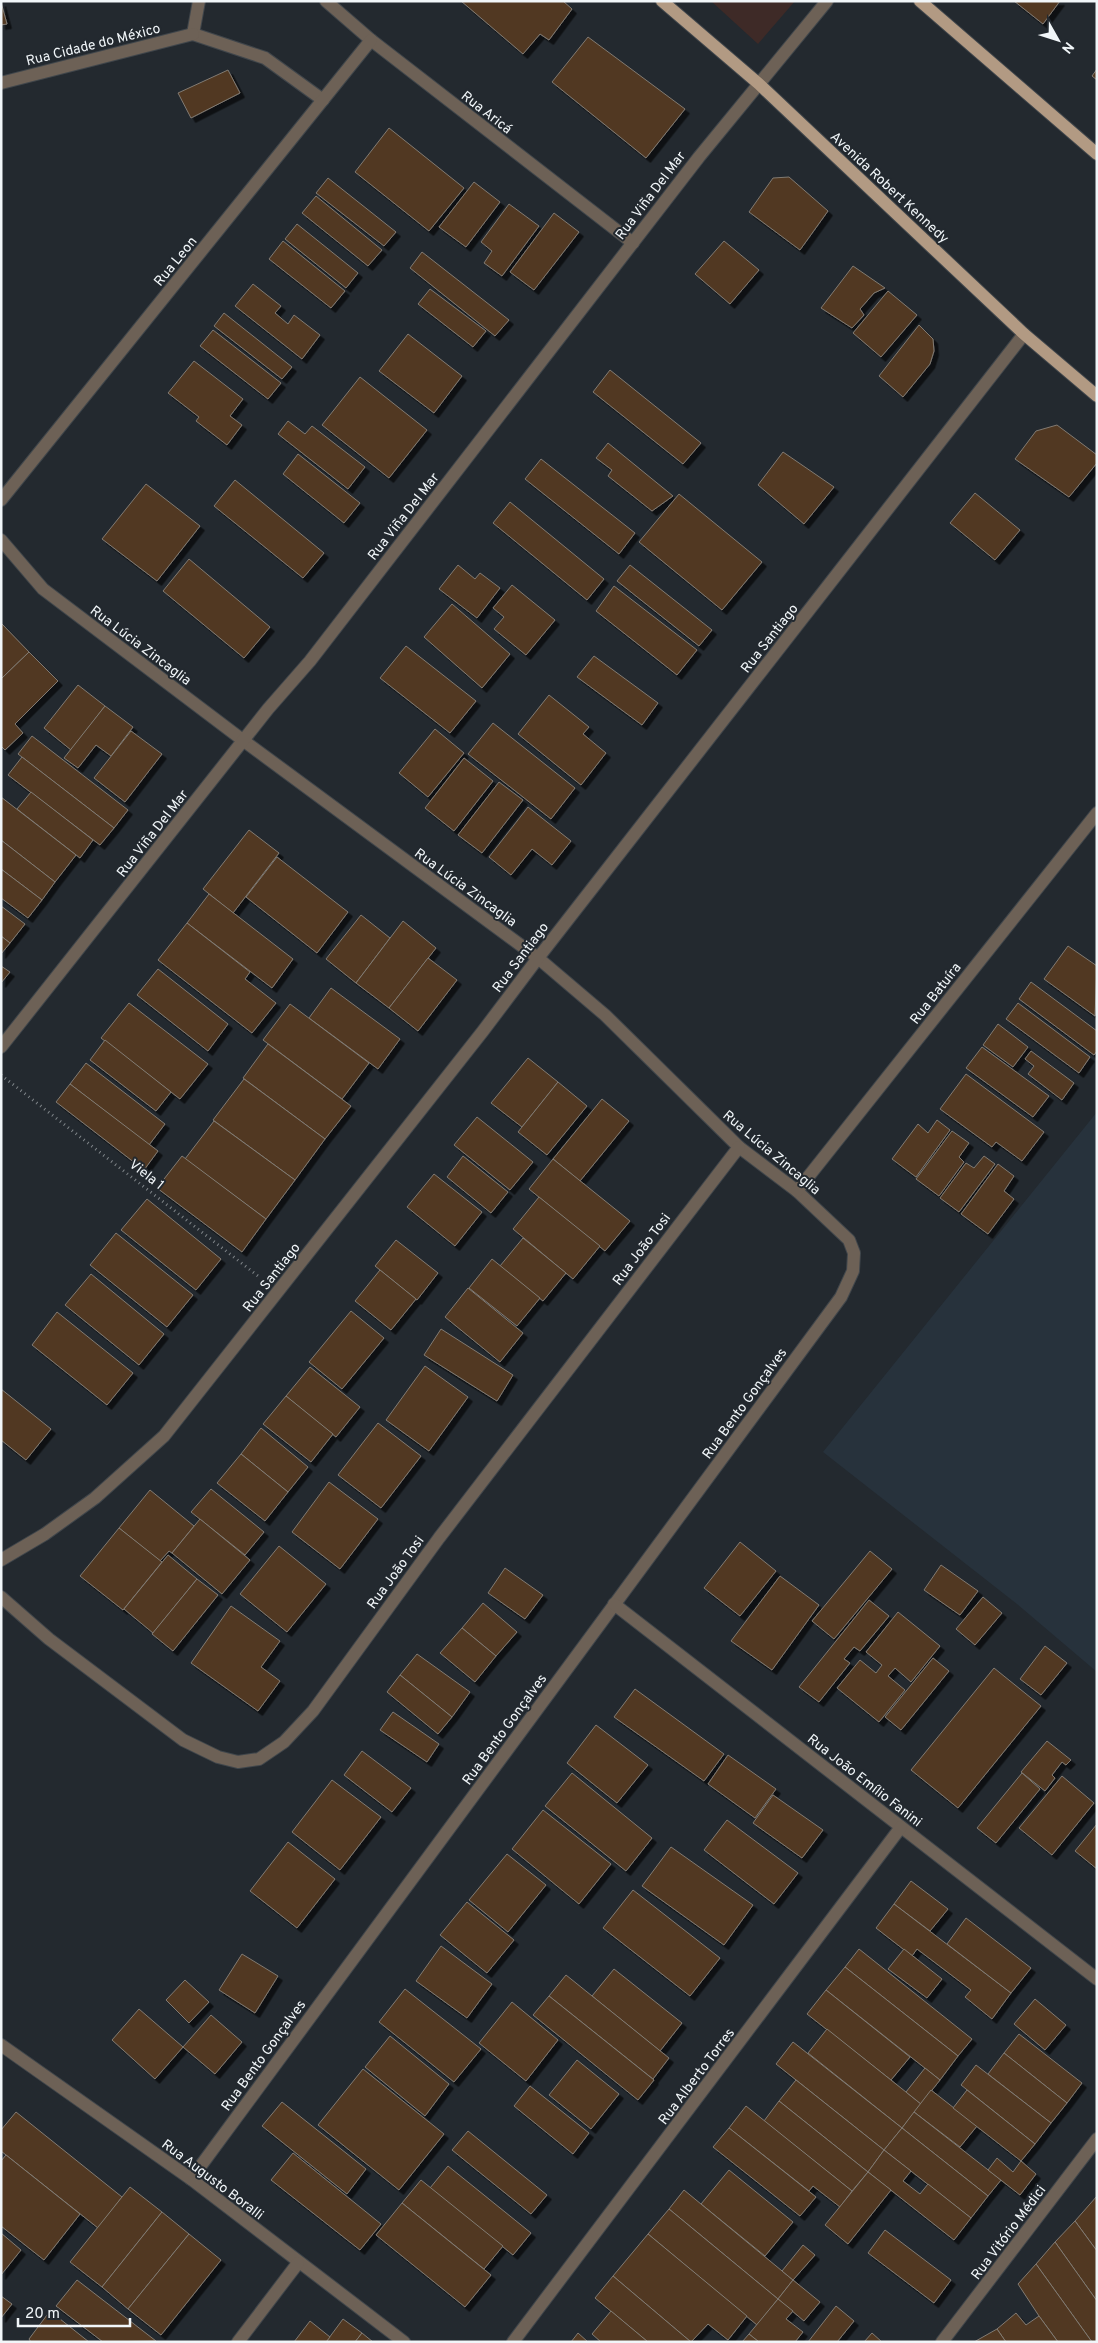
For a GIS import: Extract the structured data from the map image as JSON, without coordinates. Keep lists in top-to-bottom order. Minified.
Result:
{"streets":{"main road":["Avenida Robert Kennedy"],"street":["Rua Cidade do México","Rua Aricá","Rua Viña Del Mar","Rua Leon","Rua Santiago","Rua Lúcia Zincaglia","Rua Batuíra","Rua João Tosi","Rua Bento Gonçalves","Rua João Emílio Fanini","Rua Alberto Torres","Rua Augusto Boralli","Rua Vitório Médici"],"path":["Viela 1"]},"crossings":[["Rua Aricá","Rua Viña Del Mar"],["Rua Aricá","Rua Leon"],["Avenida Robert Kennedy","Rua Viña Del Mar"],["Avenida Robert Kennedy","Rua Santiago"],["Rua Viña Del Mar","Rua Lúcia Zincaglia"],["Rua Santiago","Rua Lúcia Zincaglia"],["Rua Santiago","Viela 1"],["Rua Lúcia Zincaglia","Rua Batuíra"],["Rua Lúcia Zincaglia","Rua João Tosi"],["Rua Lúcia Zincaglia","Rua Bento Gonçalves"],["Rua Bento Gonçalves","Rua João Emílio Fanini"],["Rua Bento Gonçalves","Rua Augusto Boralli"],["Rua João Emílio Fanini","Rua Alberto Torres"]],"scale_bar":"20 m","north":"bottom right"}
